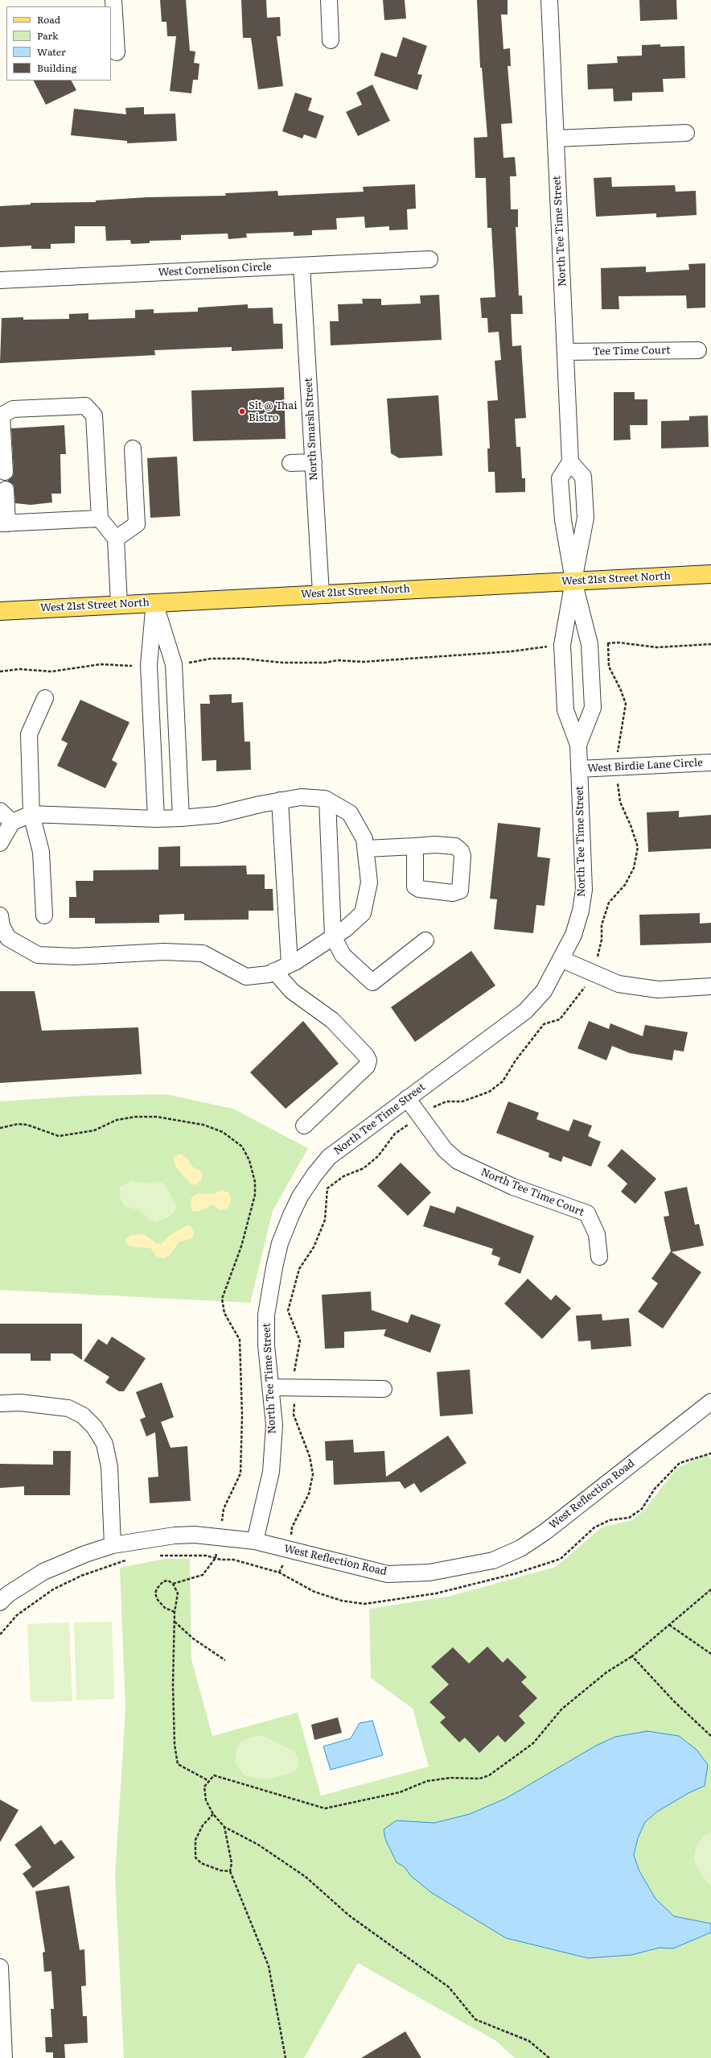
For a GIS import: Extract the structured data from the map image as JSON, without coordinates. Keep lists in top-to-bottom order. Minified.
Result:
{"streets":{"main road":["West 21st Street North"],"street":["North Tee Time Street","West Cornelison Circle","Tee Time Court","North Smarsh Street","West Birdie Lane Circle","North Tee Time Court","West Reflection Road"]},"crossings":[["North Tee Time Street","Tee Time Court"],["North Tee Time Street","West 21st Street North"],["North Tee Time Street","West Birdie Lane Circle"],["North Tee Time Street","North Tee Time Court"],["North Tee Time Street","West Reflection Road"],["West Cornelison Circle","North Smarsh Street"],["North Smarsh Street","West 21st Street North"]],"places":["Sit @ Thai Bistro"],"legend":["Road","Park","Water","Building"]}
